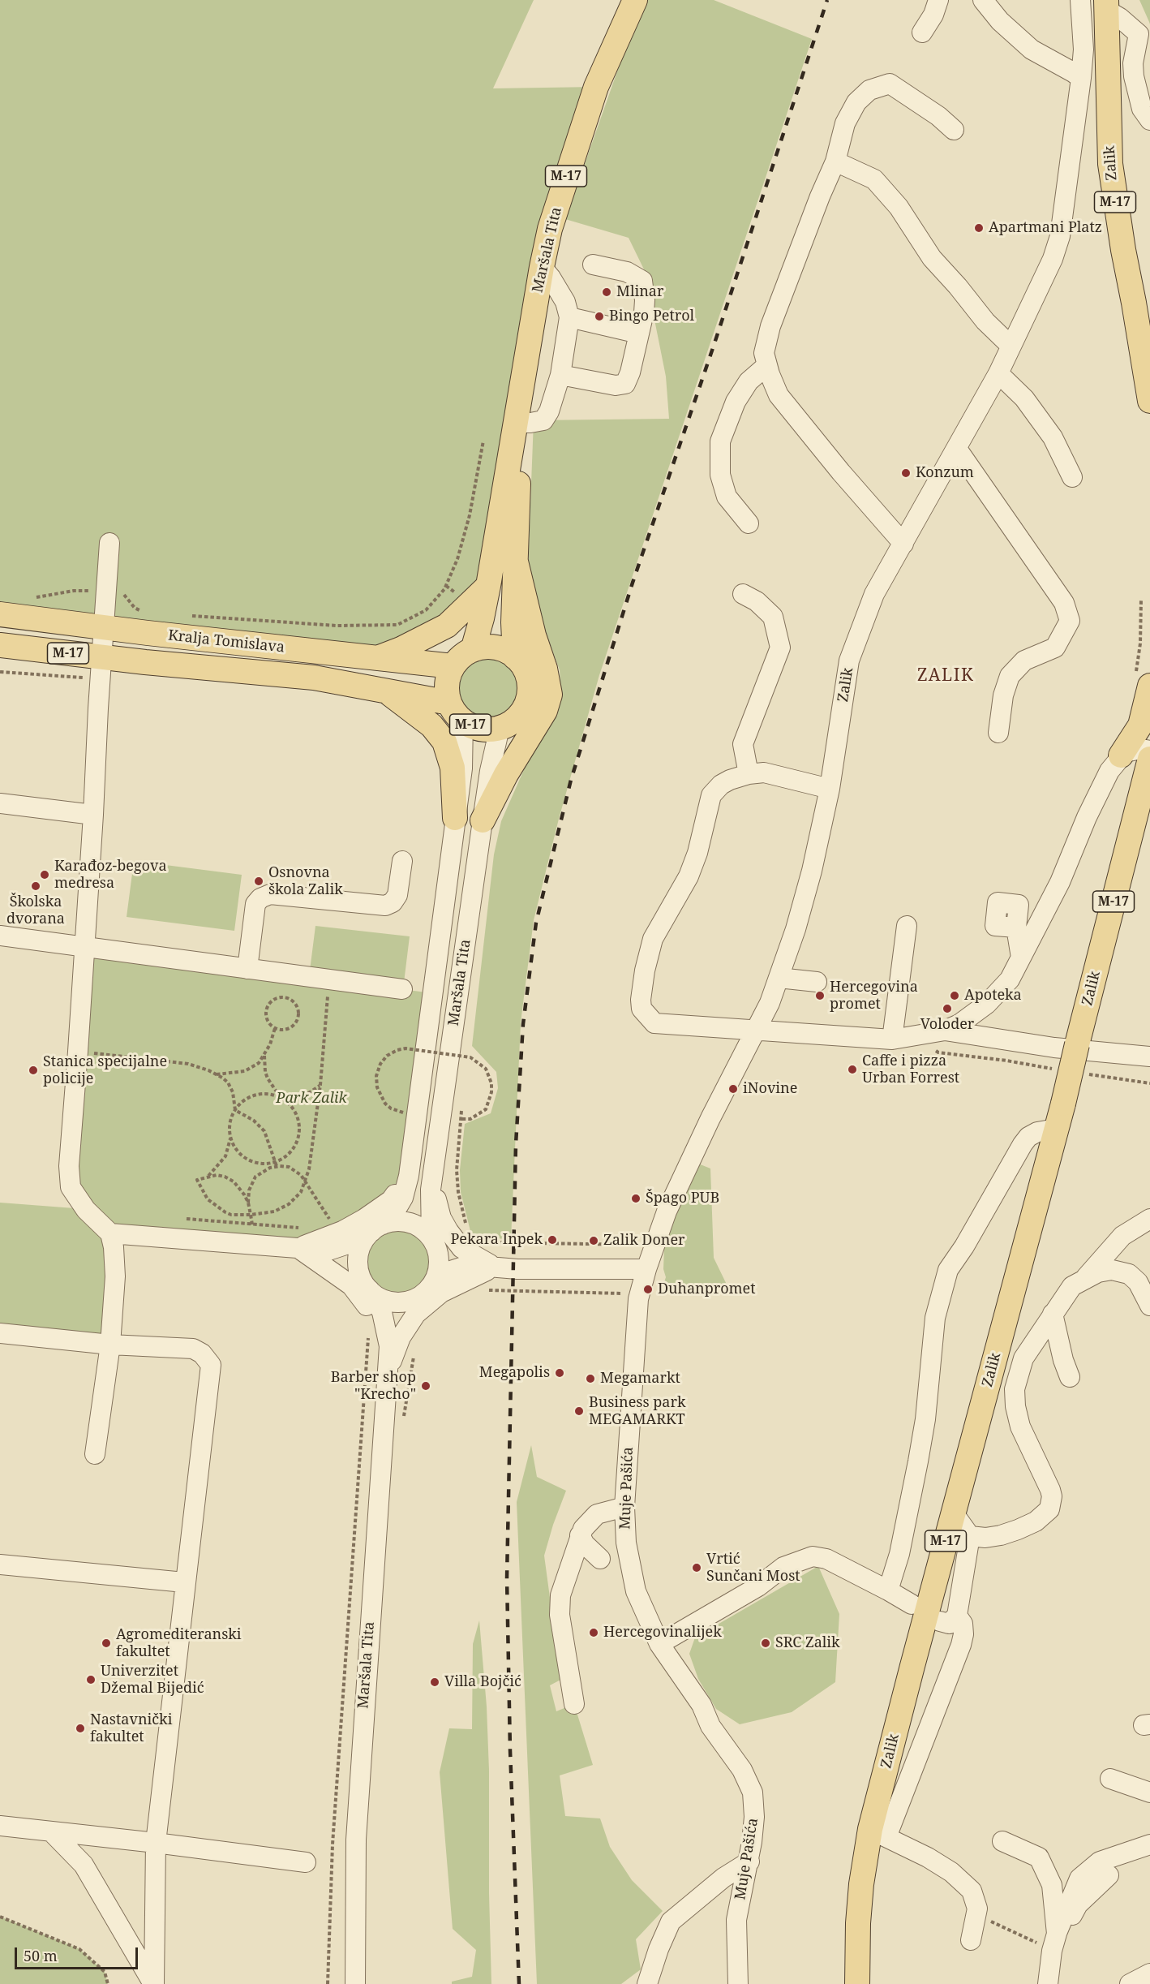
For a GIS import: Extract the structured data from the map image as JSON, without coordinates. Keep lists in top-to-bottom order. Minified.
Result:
{"streets":{"main road":["Zalik","M-17","Maršala Tita","Kralja Tomislava"],"street":["Muje Pašića"]},"crossings":[["Zalik","Muje Pašića"],["M-17","Maršala Tita"],["M-17","Kralja Tomislava"],["Maršala Tita","Kralja Tomislava"]],"districts":["ZALIK"],"parks":["Park Zalik"],"places":["Apartmani Platz","Mlinar","Bingo Petrol","Konzum","Karađoz-begova medresa","Osnovna škola Zalik","Školska dvorana","Hercegovina promet","Apoteka","Voloder","Caffe i pizza Urban Forrest","Stanica specijalne policije","iNovine","Špago PUB","Pekara Inpek","Zalik Doner","Duhanpromet","Megapolis","Megamarkt","Barber shop \"Krecho\"","Business park MEGAMARKT","Vrtić Sunčani Most","Hercegovinalijek","Agromediteranski fakultet","SRC Zalik","Univerzitet Džemal Bijedić","Villa Bojčić","Nastavnički fakultet"],"scale_bar":"50 m"}
